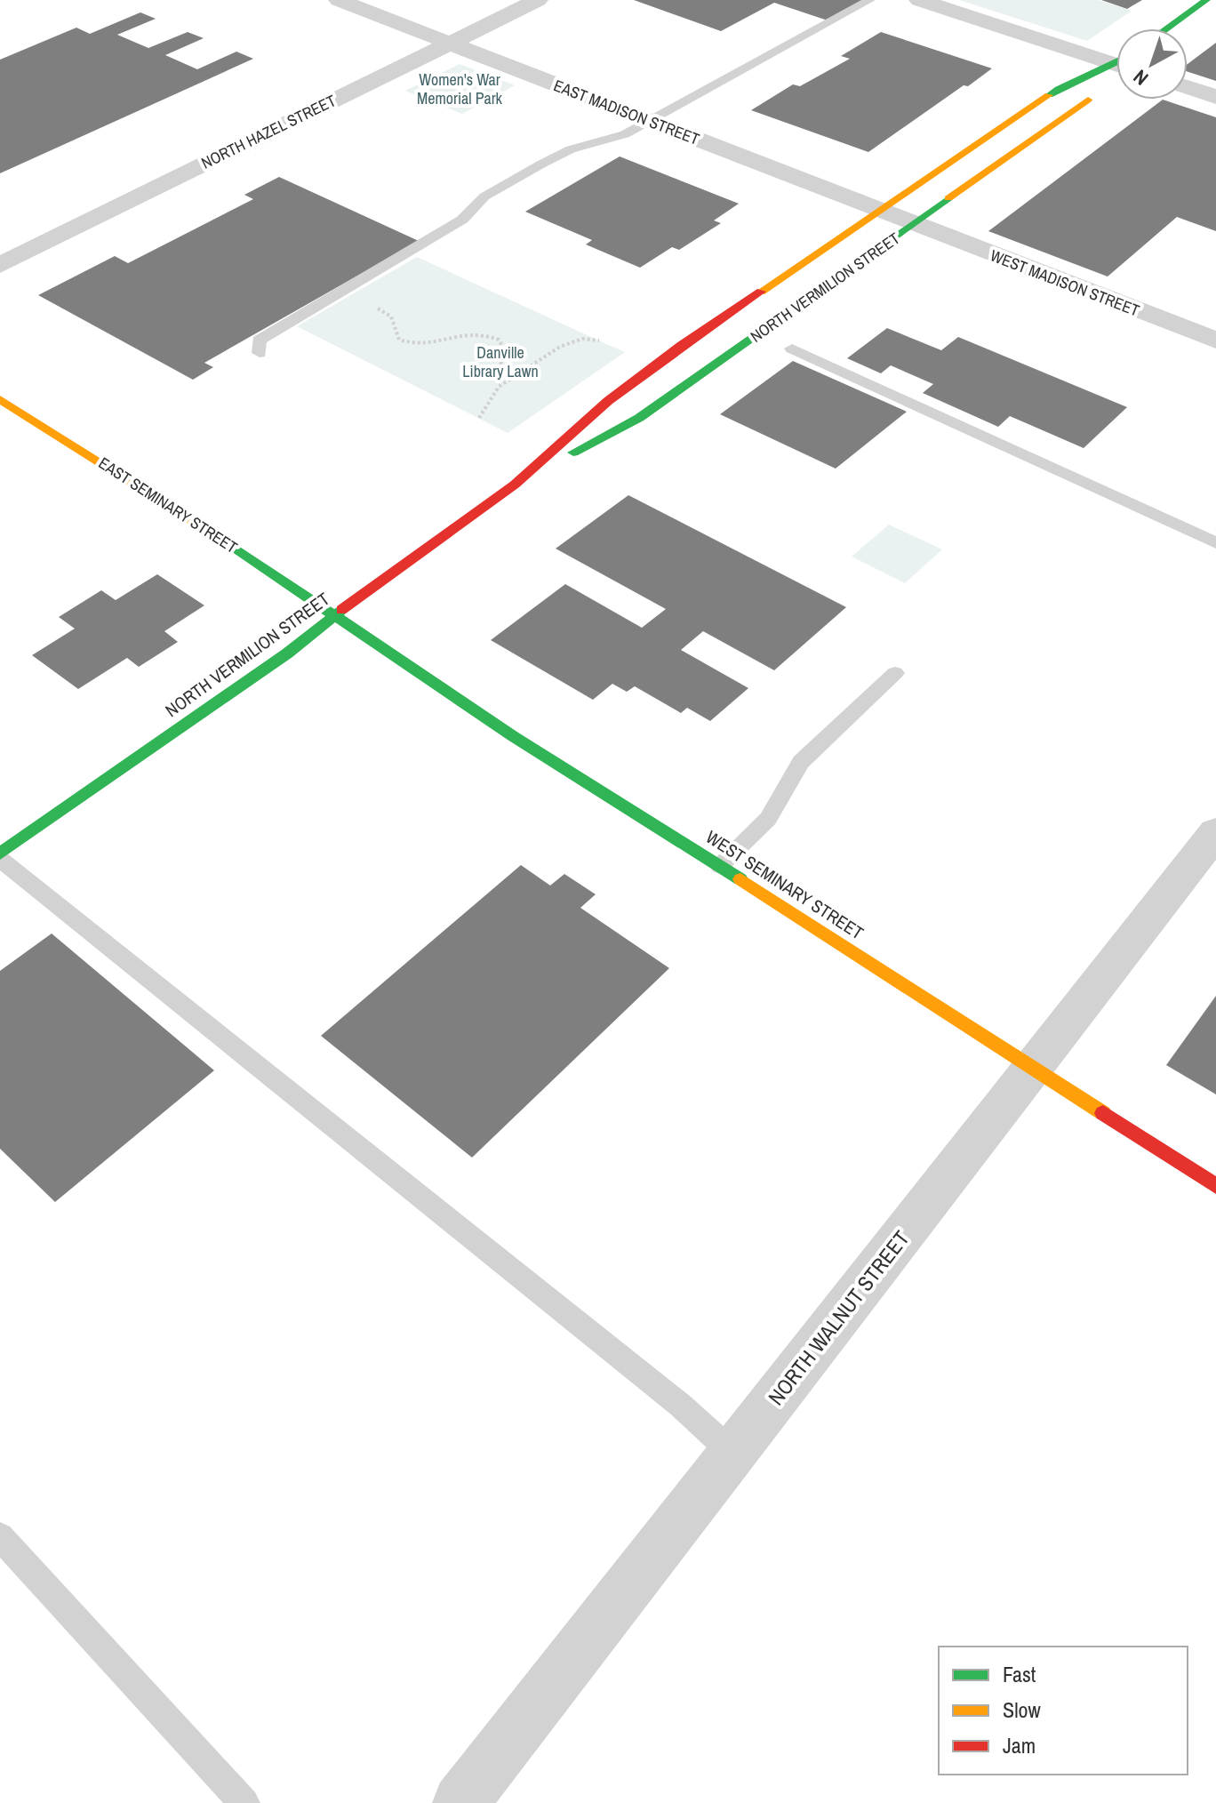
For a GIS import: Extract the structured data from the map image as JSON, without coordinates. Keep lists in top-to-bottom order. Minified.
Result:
{"streets":{"main road":["NORTH VERMILION STREET","EAST SEMINARY STREET","WEST SEMINARY STREET"],"street":["EAST MADISON STREET","NORTH HAZEL STREET","WEST MADISON STREET","NORTH WALNUT STREET"]},"crossings":[["EAST MADISON STREET","NORTH HAZEL STREET"],["EAST MADISON STREET","WEST MADISON STREET"],["EAST MADISON STREET","NORTH VERMILION STREET"],["WEST MADISON STREET","NORTH VERMILION STREET"],["NORTH VERMILION STREET","EAST SEMINARY STREET"],["NORTH VERMILION STREET","WEST SEMINARY STREET"],["EAST SEMINARY STREET","WEST SEMINARY STREET"],["WEST SEMINARY STREET","NORTH WALNUT STREET"]],"parks":["Women's War Memorial Park","Danville Library Lawn"],"legend":["Fast","Slow","Jam"],"north":"bottom left"}
